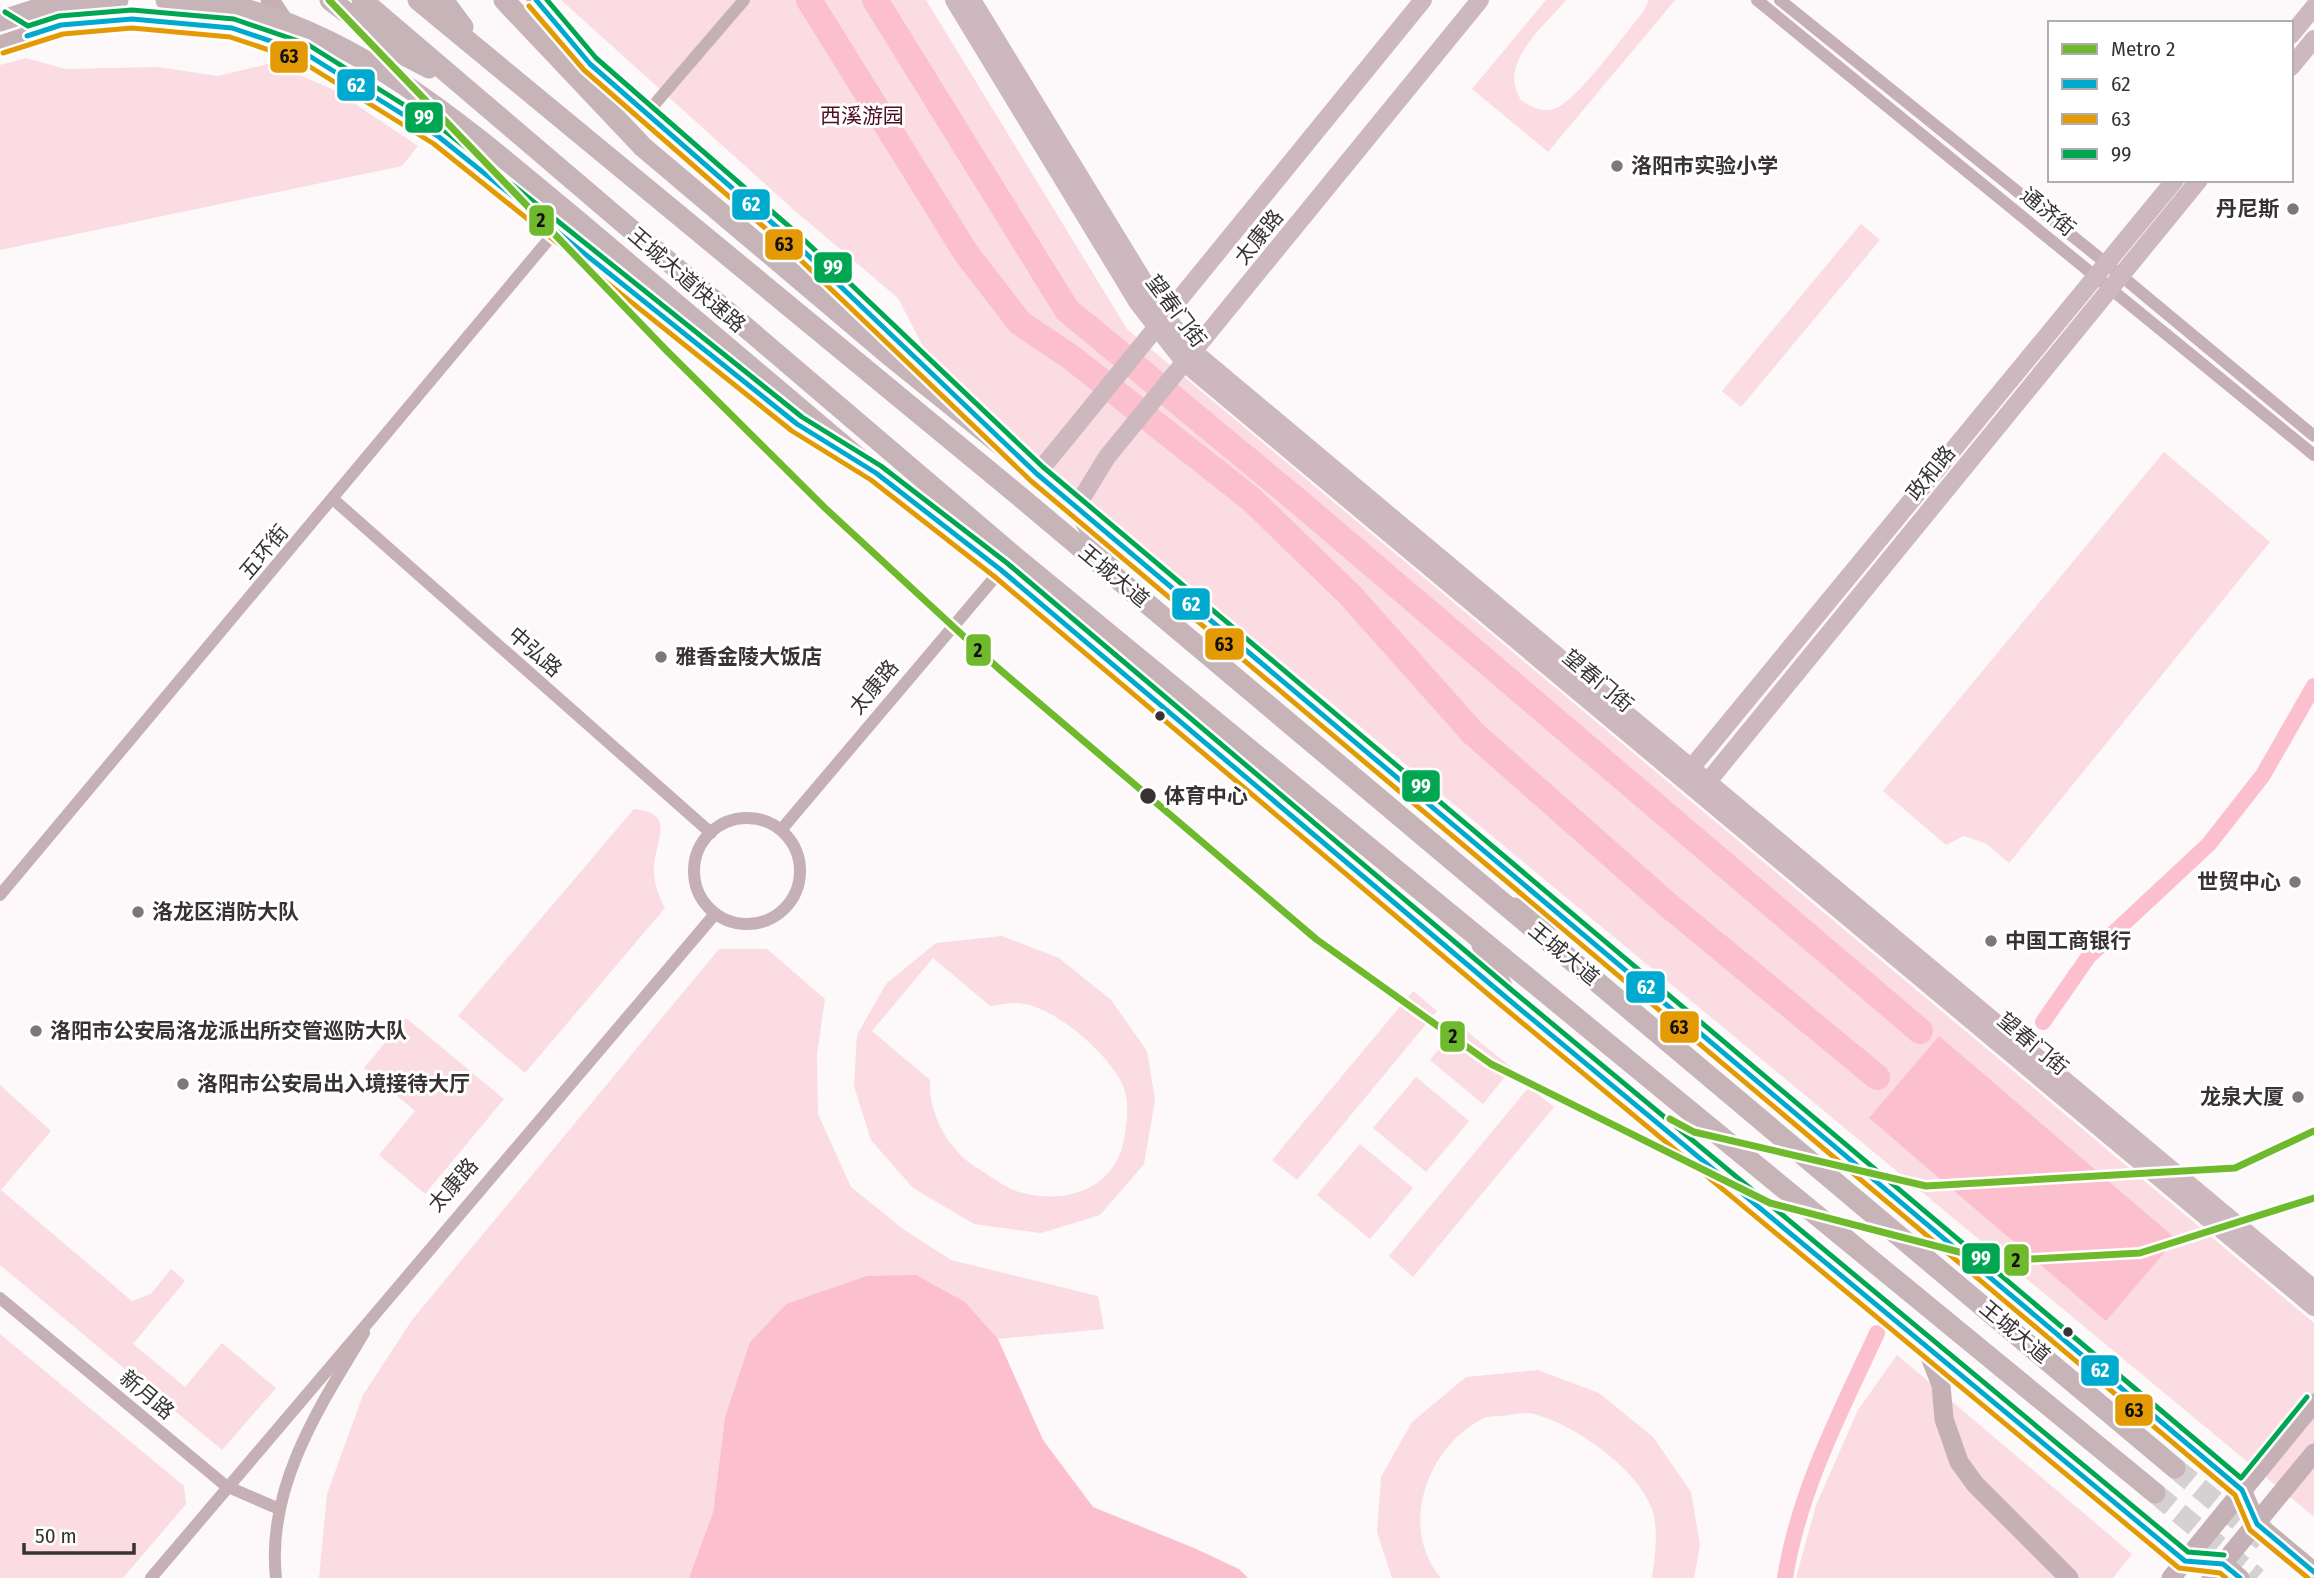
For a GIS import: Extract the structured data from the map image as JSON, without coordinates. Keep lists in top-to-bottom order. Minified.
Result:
{"streets":{"highway":["王城大道快速路","王城大道"],"street":["通济街","太康路","望春门街","政和路","五环街","中弘路","新月路"]},"crossings":[["通济街","政和路"],["太康路","王城大道快速路"],["太康路","望春门街"],["太康路","王城大道"],["太康路","中弘路"],["太康路","新月路"],["王城大道快速路","王城大道"],["望春门街","政和路"],["五环街","中弘路"]],"parks":["西溪游园"],"places":["洛阳市实验小学","丹尼斯","雅香金陵大饭店","体育中心","世贸中心","洛龙区消防大队","中国工商银行","洛阳市公安局洛龙派出所交管巡防大队","洛阳市公安局出入境接待大厅","龙泉大厦"],"lines":["metro line 2","transit line 62","transit line 99","transit line 63"],"legend":["Metro 2","62","63","99"],"scale_bar":"50 m"}
